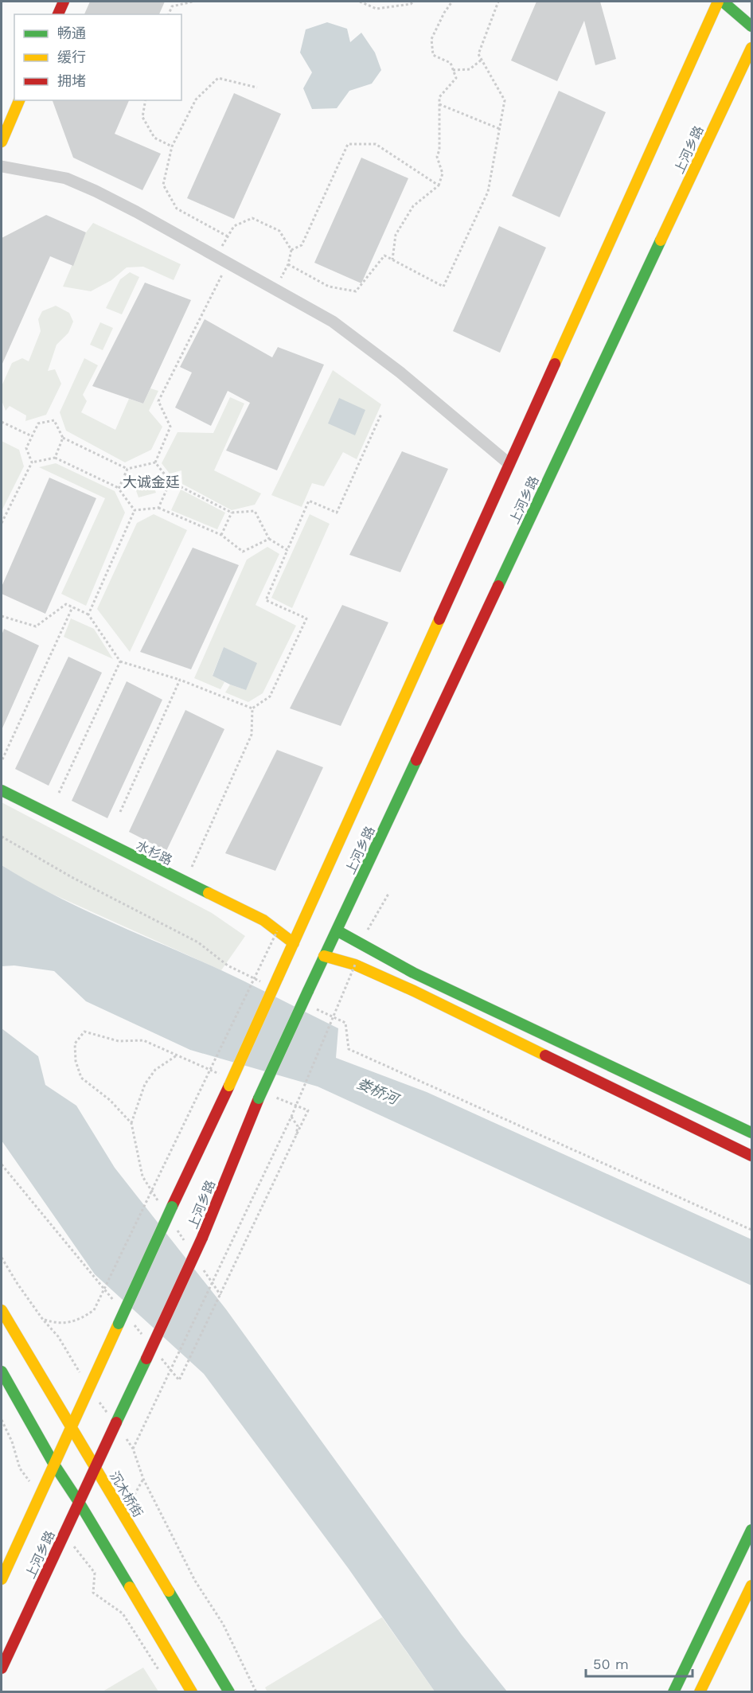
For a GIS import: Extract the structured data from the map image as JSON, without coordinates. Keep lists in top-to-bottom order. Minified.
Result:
{"streets":{"main road":["上河乡路","水杉路","沉木桥街"]},"crossings":[["上河乡路","水杉路"],["上河乡路","沉木桥街"]],"districts":["大诚金廷"],"water":["娄桥河"],"legend":["畅通","缓行","拥堵"],"scale_bar":"50 m"}
